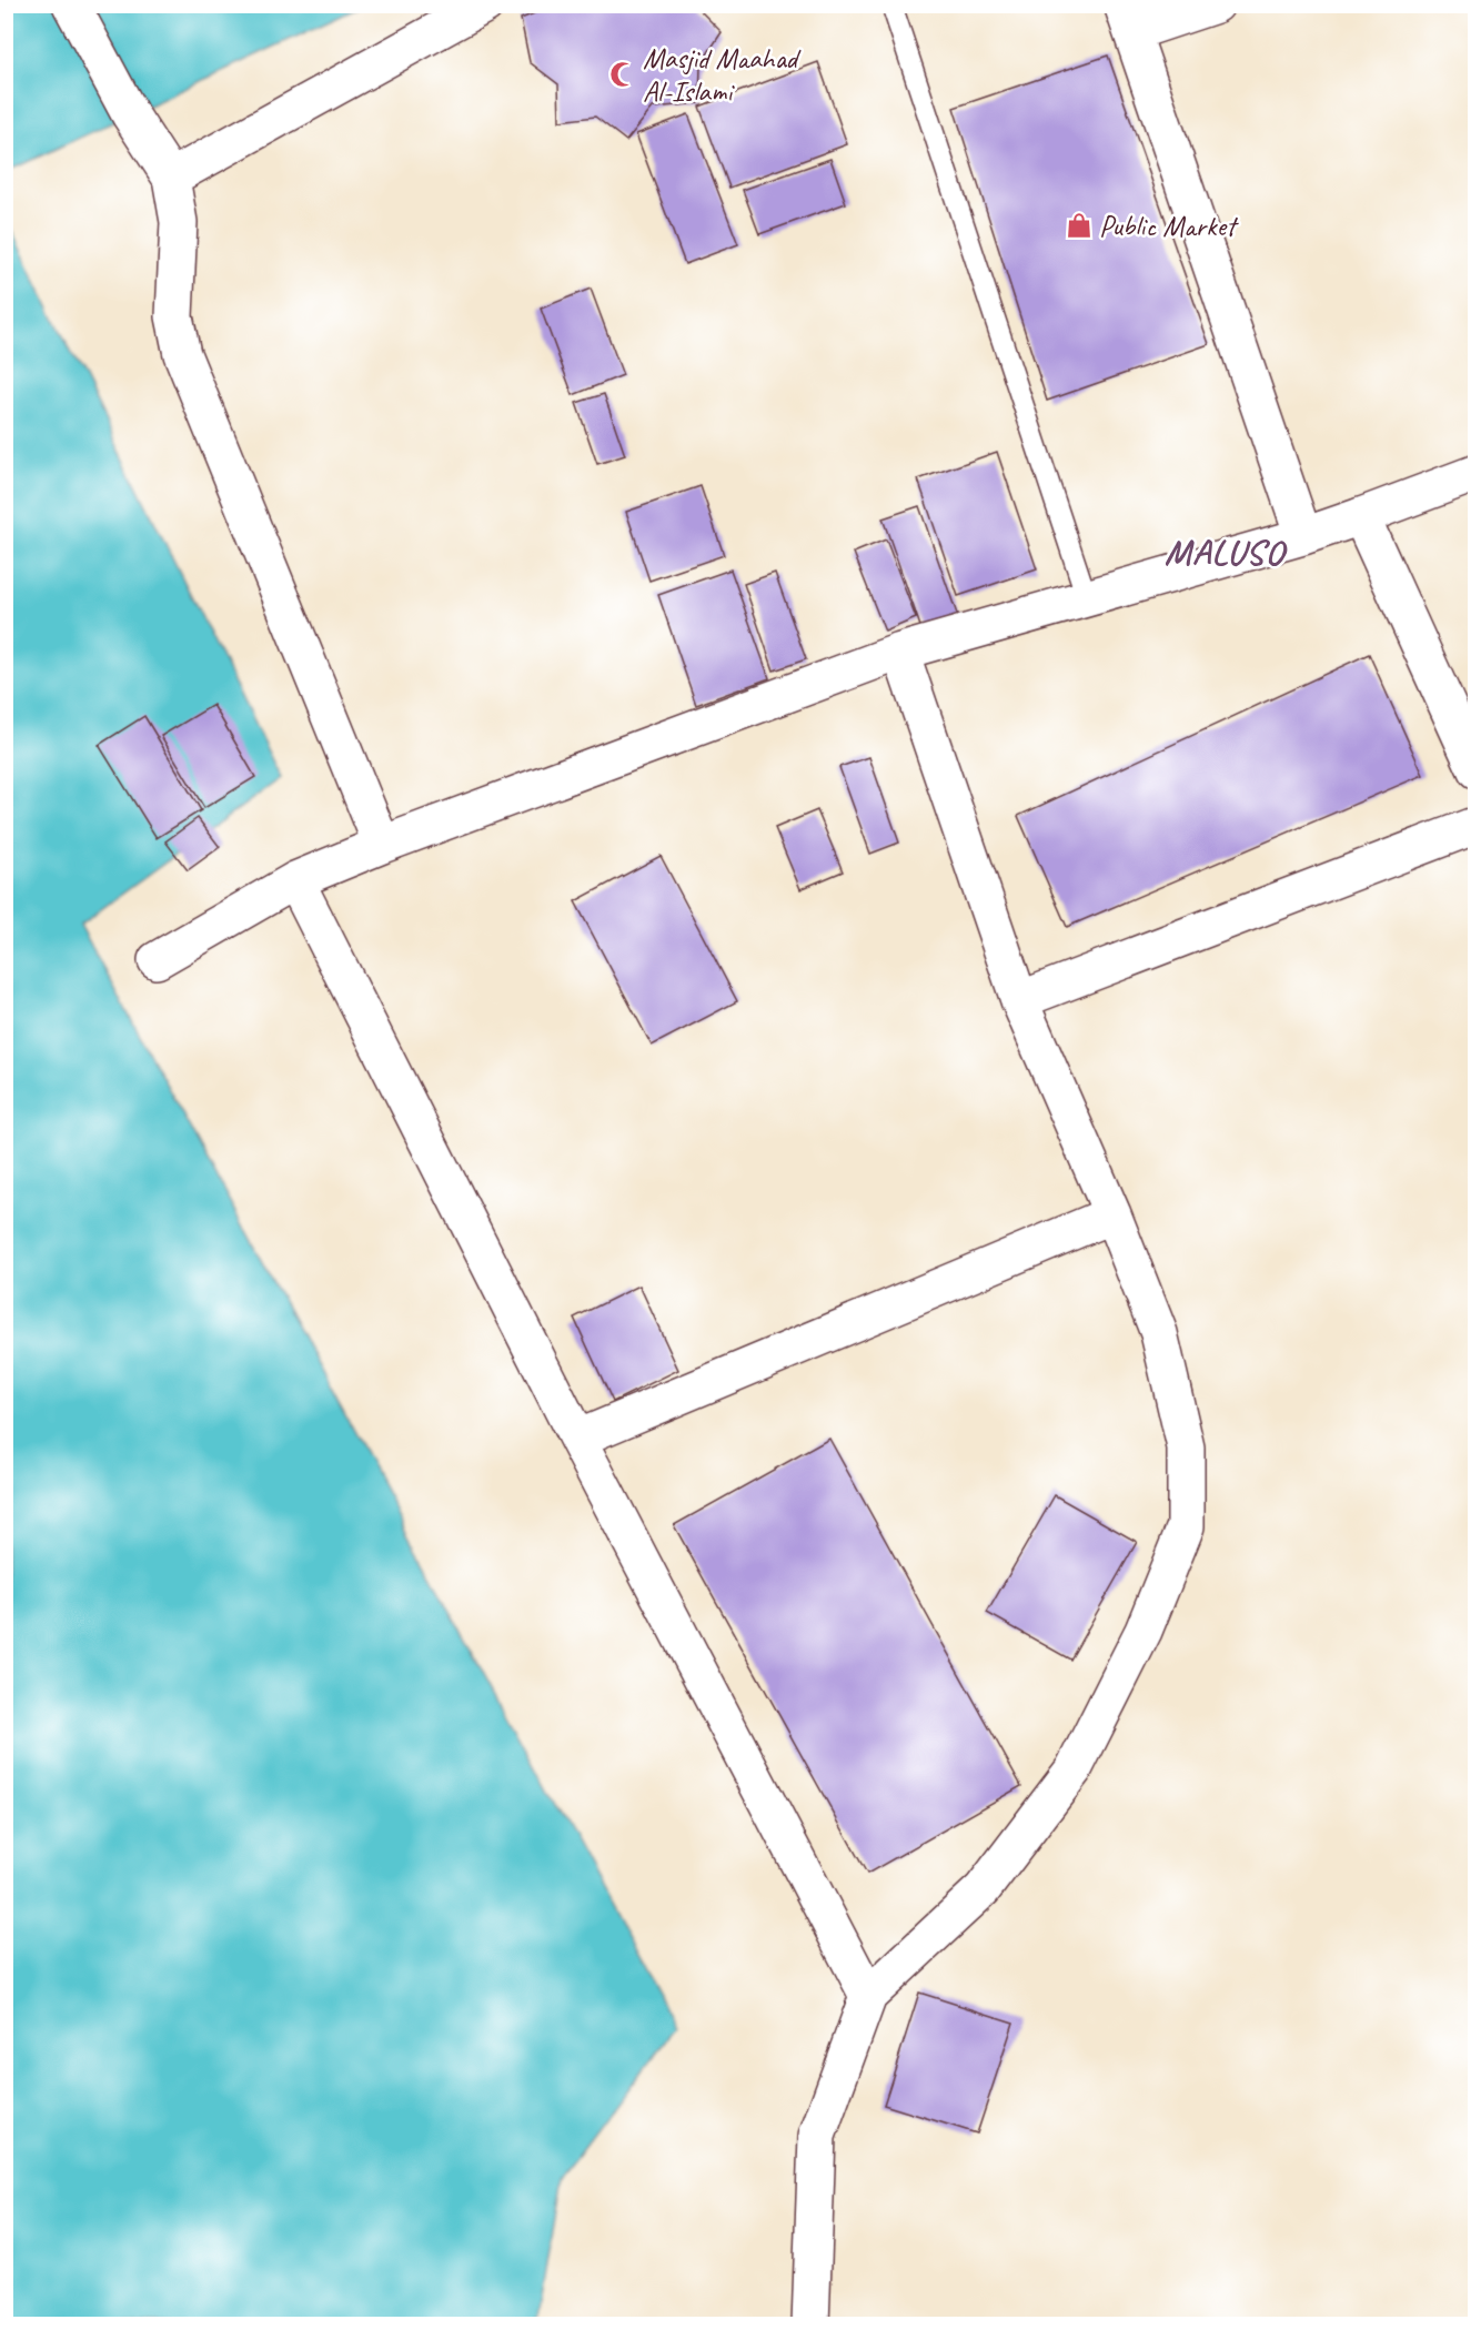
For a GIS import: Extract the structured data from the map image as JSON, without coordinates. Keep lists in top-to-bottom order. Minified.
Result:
{"districts":["MALUSO"],"places":{"mosque":["Masjid Maahad Al-Islami"],"shop":["Public Market"]}}
